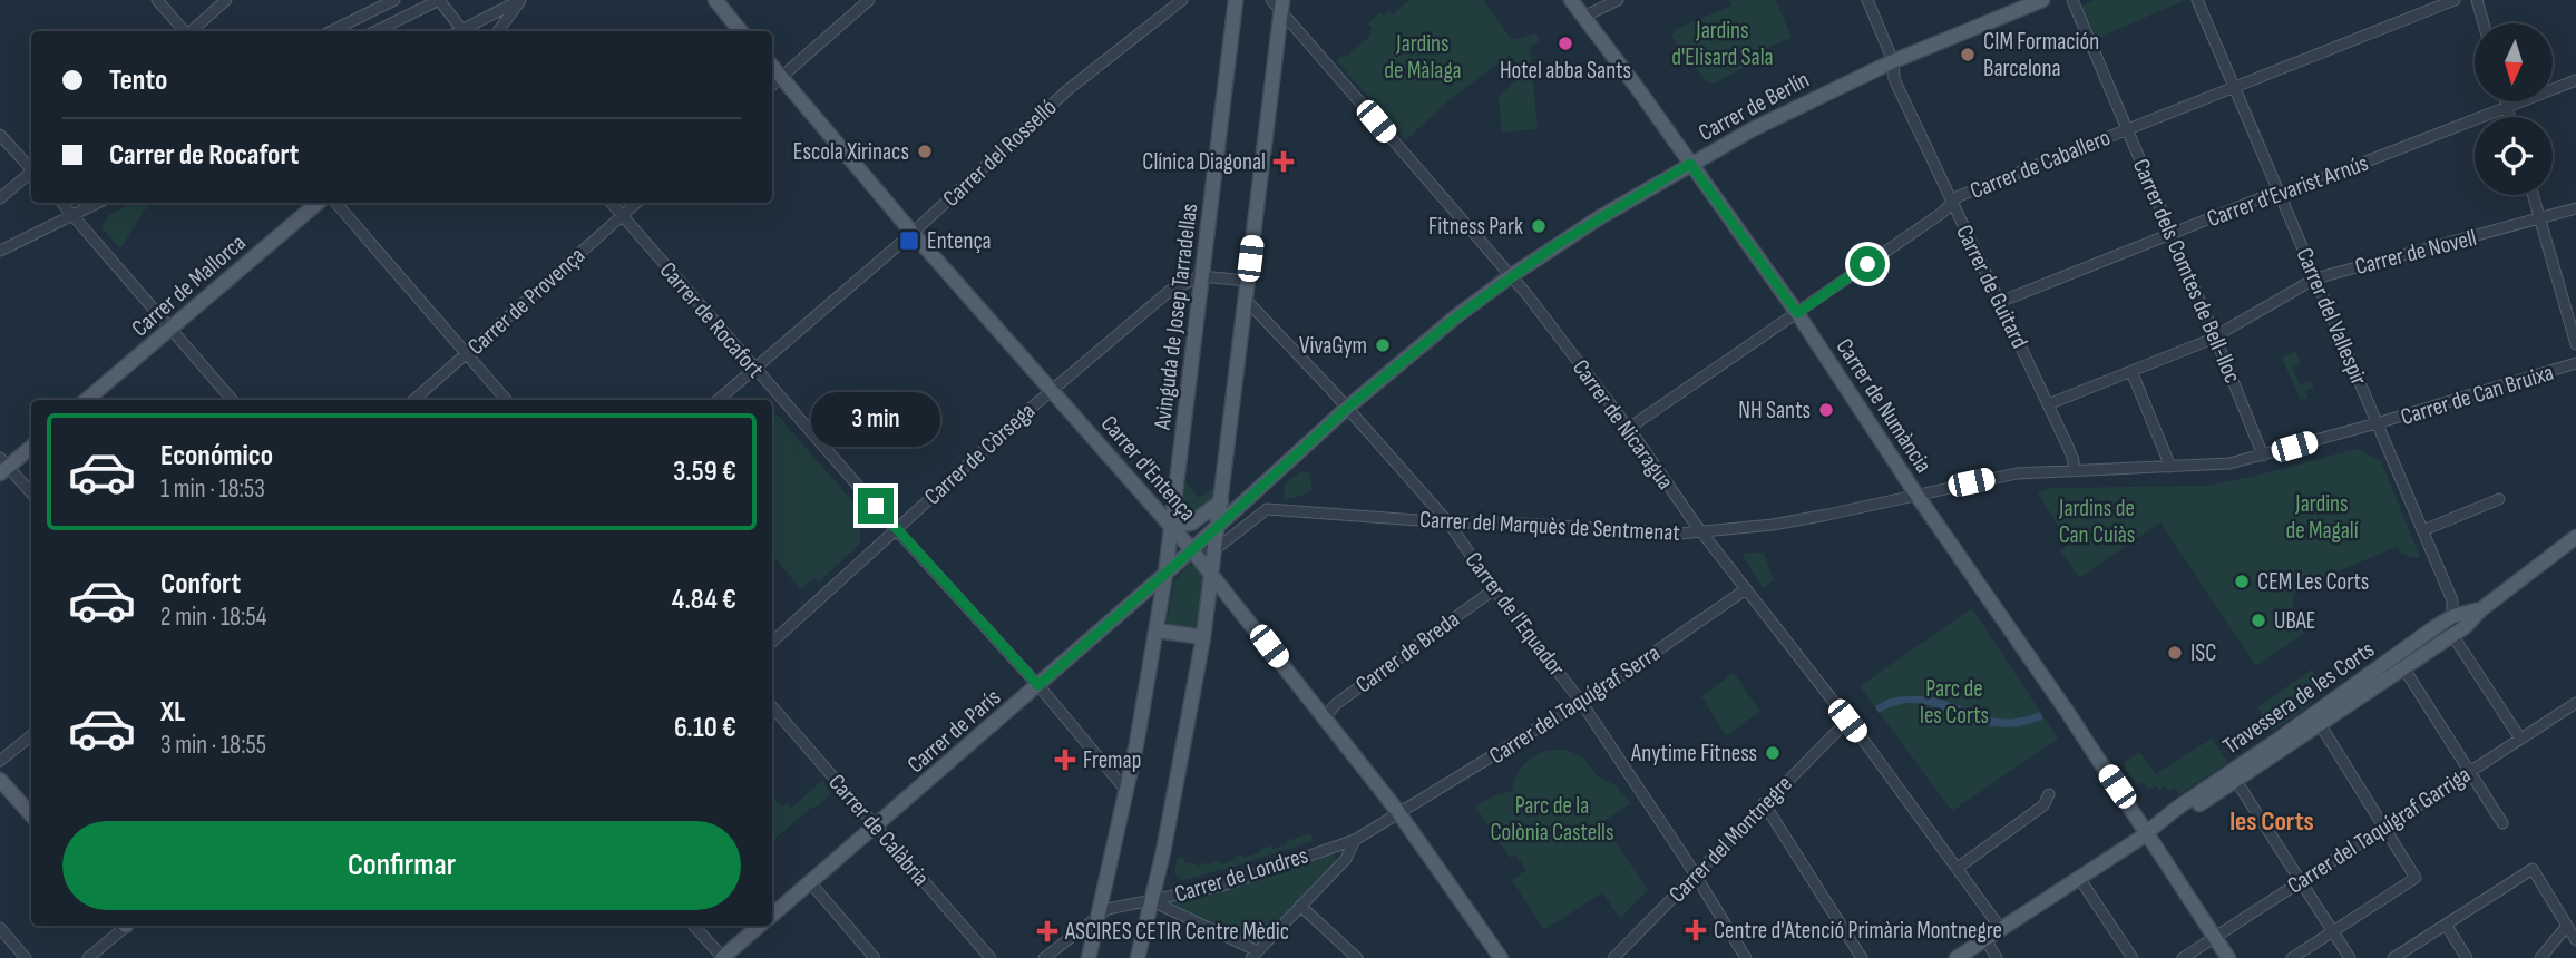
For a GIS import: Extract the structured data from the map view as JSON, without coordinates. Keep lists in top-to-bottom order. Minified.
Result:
{"streets":{"main road":["Carrer de Berlín","Carrer de Mallorca","Avinguda de Josep Tarradellas","Carrer de Numància","Carrer d'Entença","Travessera de les Corts","Carrer de París"],"street":["Carrer del Rosselló","Carrer de Caballero","Carrer d'Evarist Arnús","Carrer de Novell","Carrer dels Comtes de Bell-lloc","Carrer de Guitard","Carrer de Provença","Carrer del Vallespir","Carrer de Rocafort","Carrer de Can Bruixa","Carrer de Nicaragua","Carrer de Còrsega","Carrer del Marquès de Sentmenat","Carrer de l'Equador","Carrer de Breda","Carrer del Taquígraf Serra","Carrer de Calàbria","Carrer del Taquígraf Garriga","Carrer del Montnegre","Carrer de Londres"]},"crossings":[["Carrer de Berlín","Carrer de Guitard"],["Carrer de Berlín","Carrer de Numància"],["Carrer de Berlín","Carrer de Nicaragua"],["Carrer de Berlín","Carrer de l'Equador"],["Carrer del Rosselló","Carrer de Rocafort"],["Carrer del Rosselló","Carrer d'Entença"],["Carrer de Caballero","Carrer dels Comtes de Bell-lloc"],["Carrer de Caballero","Carrer de Guitard"],["Carrer de Caballero","Carrer del Vallespir"],["Carrer de Caballero","Carrer de Numància"],["Carrer de Caballero","Carrer de Nicaragua"],["Carrer d'Evarist Arnús","Carrer dels Comtes de Bell-lloc"],["Carrer d'Evarist Arnús","Carrer de Guitard"],["Carrer d'Evarist Arnús","Carrer del Vallespir"],["Carrer de Novell","Carrer dels Comtes de Bell-lloc"],["Carrer de Novell","Carrer de Guitard"],["Carrer de Novell","Carrer del Vallespir"],["Carrer dels Comtes de Bell-lloc","Carrer del Marquès de Sentmenat"],["Carrer de Guitard","Carrer del Marquès de Sentmenat"],["Carrer de Provença","Carrer de Rocafort"],["Avinguda de Josep Tarradellas","Carrer de Rocafort"],["Avinguda de Josep Tarradellas","Carrer de Còrsega"],["Avinguda de Josep Tarradellas","Carrer d'Entença"],["Avinguda de Josep Tarradellas","Carrer de París"],["Avinguda de Josep Tarradellas","Carrer de Londres"],["Carrer del Vallespir","Carrer de Can Bruixa"],["Carrer del Vallespir","Carrer del Marquès de Sentmenat"],["Carrer del Vallespir","Travessera de les Corts"],["Carrer de Rocafort","Carrer de Còrsega"],["Carrer de Rocafort","Carrer de París"],["Carrer de Can Bruixa","Carrer del Marquès de Sentmenat"],["Carrer de Numància","Carrer del Marquès de Sentmenat"],["Carrer de Numància","Travessera de les Corts"],["Carrer de Numància","Carrer del Taquígraf Garriga"],["Carrer de Nicaragua","Carrer del Marquès de Sentmenat"],["Carrer de Nicaragua","Travessera de les Corts"],["Carrer de Nicaragua","Carrer del Taquígraf Serra"],["Carrer de Nicaragua","Carrer del Montnegre"],["Carrer de Còrsega","Carrer d'Entença"],["Carrer d'Entença","Carrer de Breda"],["Carrer d'Entença","Carrer del Taquígraf Serra"],["Carrer d'Entença","Carrer de Londres"],["Carrer del Marquès de Sentmenat","Carrer de l'Equador"],["Carrer de l'Equador","Carrer de Breda"],["Carrer de l'Equador","Carrer del Taquígraf Serra"],["Carrer de l'Equador","Carrer del Montnegre"],["Carrer del Taquígraf Serra","Carrer de Londres"],["Carrer de París","Carrer de Calàbria"]],"districts":["les Corts"],"parks":["Jardins d'Elisard Sala","Jardins de Màlaga","Jardins de Magalí","Jardins de Can Cuiàs","Parc de les Corts","Parc de la Colònia Castells"],"places":{"other":["Hotel abba Sants","CIM Formación Barcelona","Escola Xirinacs","Fitness Park","VivaGym","NH Sants","CEM Les Corts","UBAE","ISC","Anytime Fitness"],"health":["Clínica Diagonal","Fremap","Centre d'Atenció Primària Montnegre","ASCIRES CETIR Centre Mèdic"],"transit":["Entença"]},"north":"bottom","page":{"banner":["Tento","Carrer de Rocafort"],"bubble":"3 min","list":[{"name":"Económico","note":"1 min · 18:53","value":"3.59 €"},{"name":"Confort","note":"2 min · 18:54","value":"4.84 €"},{"name":"XL","note":"3 min · 18:55","value":"6.10 €"}],"buttons":"Confirmar"}}
